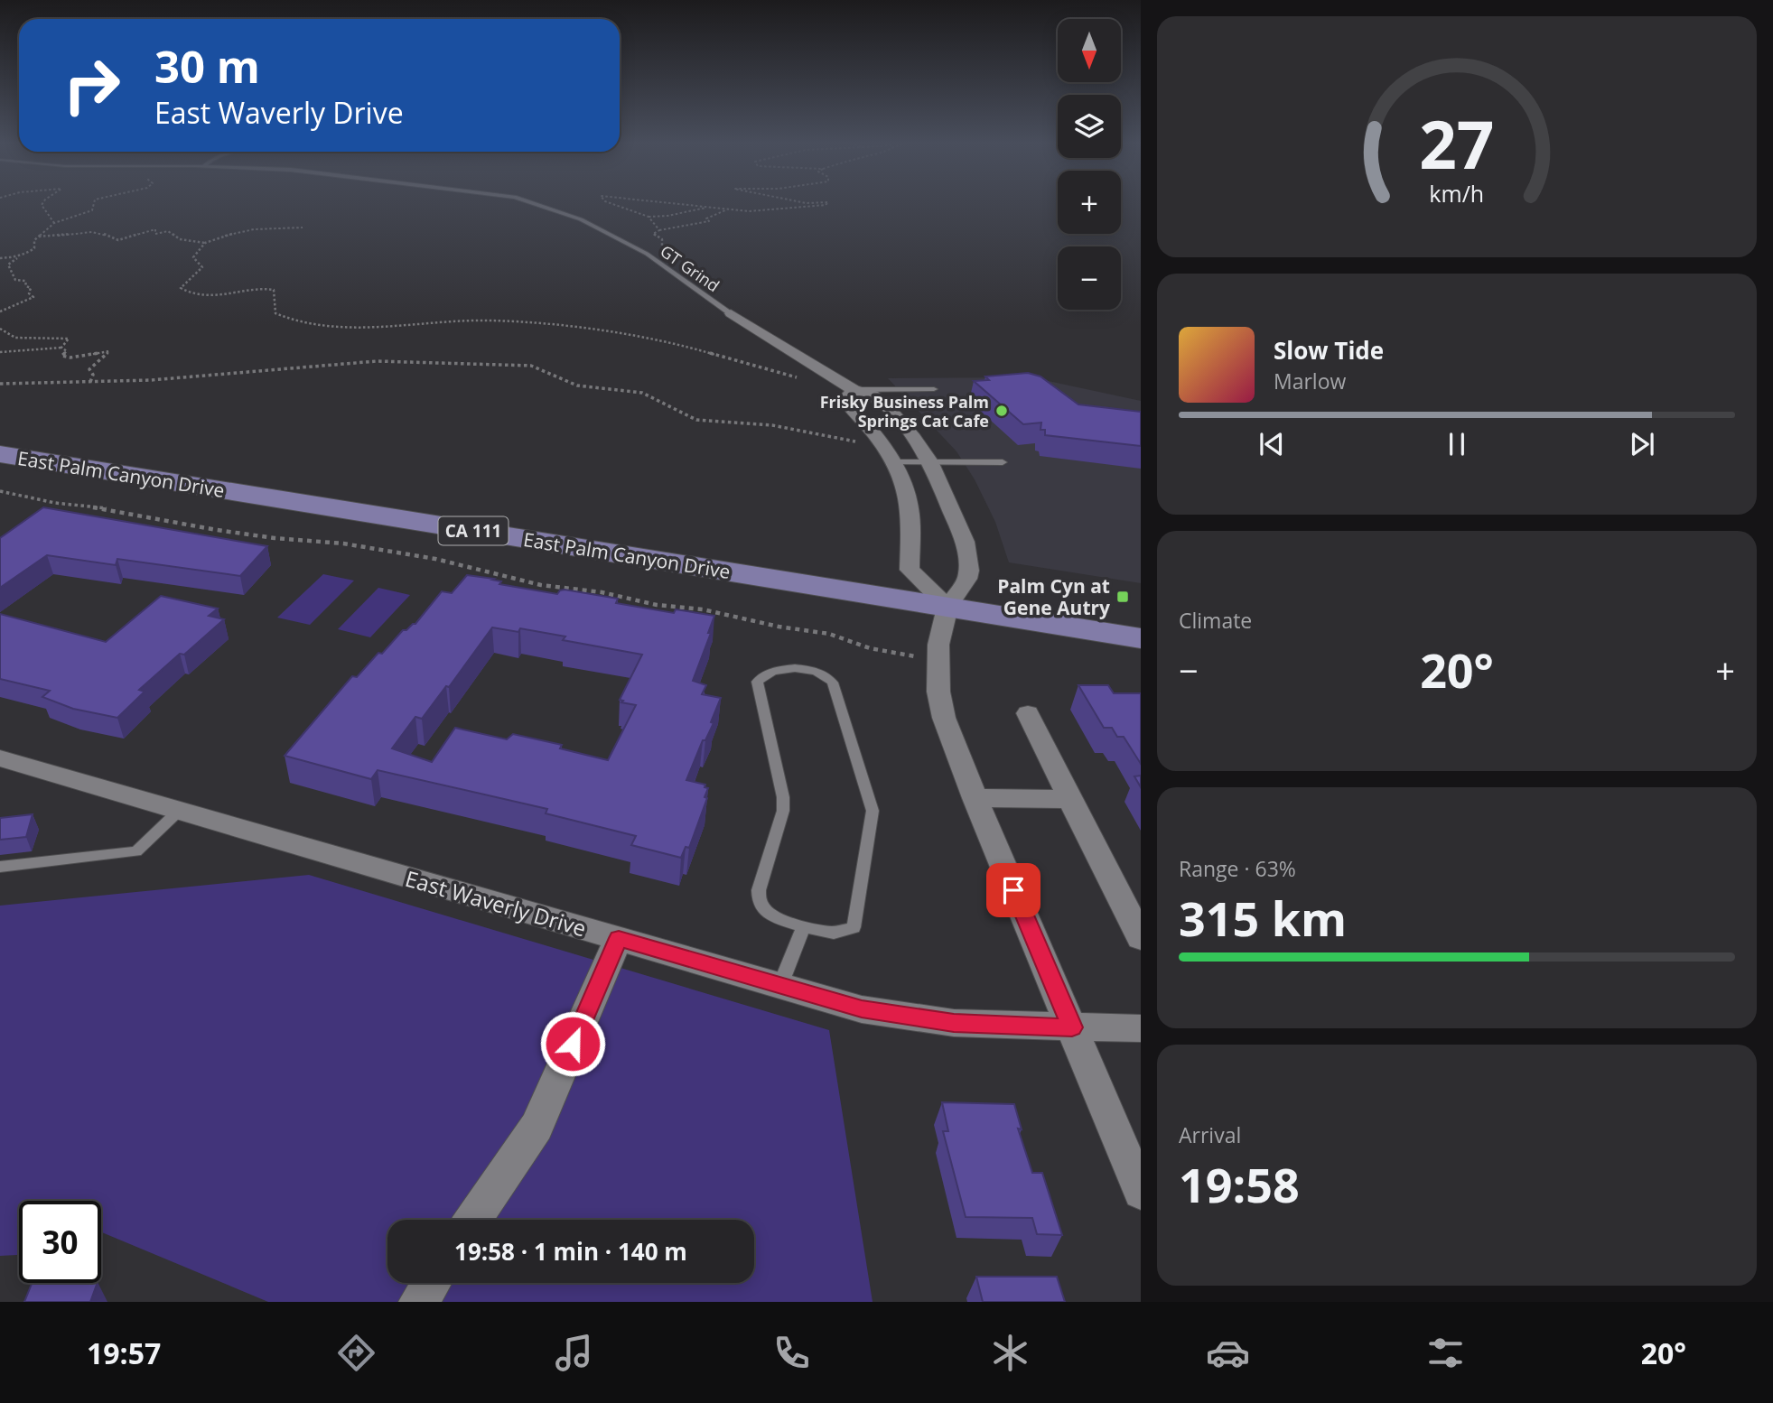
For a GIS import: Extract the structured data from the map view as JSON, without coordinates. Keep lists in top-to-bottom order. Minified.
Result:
{"streets":{"main road":["East Palm Canyon Drive","CA 111"],"street":["East Waverly Drive"],"lane":["GT Grind"]},"places":{"other":["Frisky Business Palm Springs Cat Cafe"],"transit":["Palm Cyn at Gene Autry"]},"north":"bottom","page":{"map_buttons":["+","−"],"turn":["30 m","East Waverly Drive"],"song":["Slow Tide","Marlow"],"tile":["Climate",["Range · 63%","315 km"],["Arrival","19:58"]],"heat":["−","20°","+"],"limit":"30","trip":"19:58 · 1 min · 140 m","tabs":["19:57","20°"],"gauge":["27","km/h"]}}
